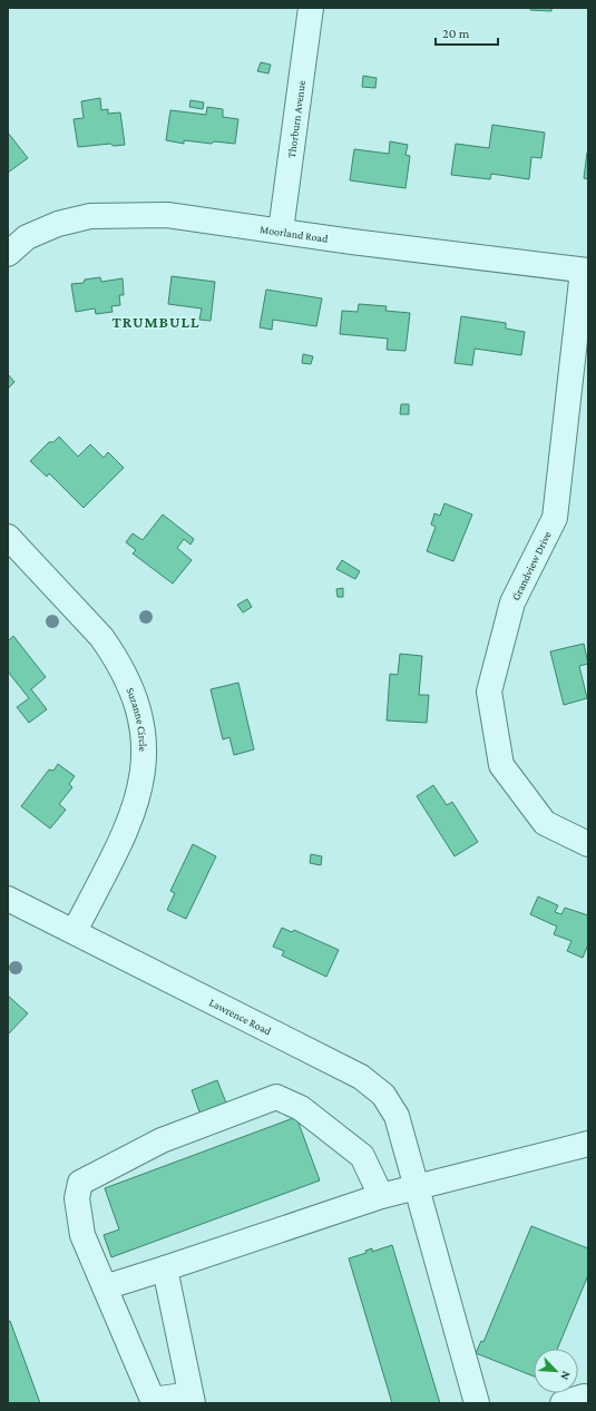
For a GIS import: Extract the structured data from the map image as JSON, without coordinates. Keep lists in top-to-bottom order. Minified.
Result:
{"streets":{"street":["Thorburn Avenue","Moorland Road","Grandview Drive","Suzanne Circle","Lawrence Road"]},"crossings":[["Thorburn Avenue","Moorland Road"],["Moorland Road","Grandview Drive"],["Suzanne Circle","Lawrence Road"]],"districts":["TRUMBULL"],"scale_bar":"20 m","north":"bottom right"}
